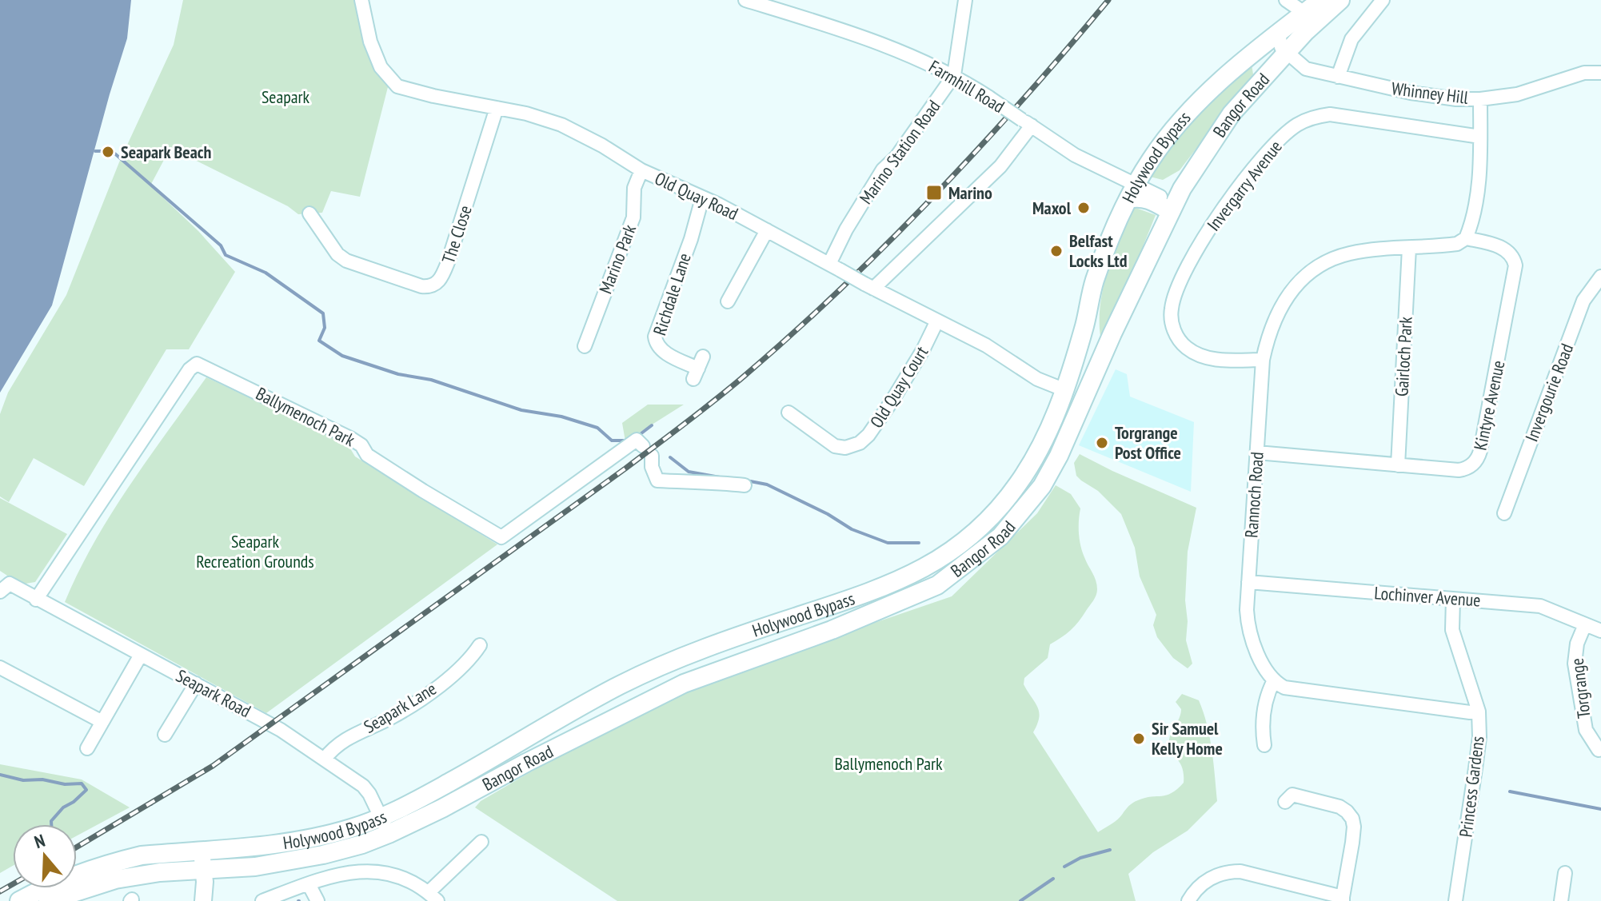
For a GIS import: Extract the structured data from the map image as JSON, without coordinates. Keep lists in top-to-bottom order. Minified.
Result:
{"streets":{"highway":["Bangor Road","Holywood Bypass"],"street":["Farmhill Road","Whinney Hill","Marino Station Road","Invergarry Avenue","Old Quay Road","The Close","Marino Park","Richdale Lane","Gairloch Park","Old Quay Court","Invergourie Road","Kintyre Avenue","Ballymenoch Park","Rannoch Road","Lochinver Avenue","Torgrange","Seapark Road","Seapark Lane","Princess Gardens"]},"crossings":[["Farmhill Road","Marino Station Road"],["Farmhill Road","Holywood Bypass"],["Whinney Hill","Bangor Road"],["Whinney Hill","Holywood Bypass"],["Bangor Road","Holywood Bypass"],["Bangor Road","Seapark Road"],["Marino Station Road","Old Quay Road"],["Holywood Bypass","Old Quay Road"],["Holywood Bypass","Seapark Road"],["Invergarry Avenue","Rannoch Road"],["Old Quay Road","The Close"],["Old Quay Road","Marino Park"],["Old Quay Road","Richdale Lane"],["Old Quay Road","Old Quay Court"],["Gairloch Park","Kintyre Avenue"],["Gairloch Park","Rannoch Road"],["Kintyre Avenue","Rannoch Road"],["Ballymenoch Park","Seapark Road"],["Rannoch Road","Lochinver Avenue"],["Lochinver Avenue","Torgrange"],["Lochinver Avenue","Princess Gardens"],["Seapark Road","Seapark Lane"]],"parks":["Seapark","Seapark Recreation Grounds","Ballymenoch Park"],"places":{"other":["Seapark Beach","Maxol","Belfast Locks Ltd","Torgrange Post Office","Sir Samuel Kelly Home"],"transit":["Marino"]},"north":"top"}
